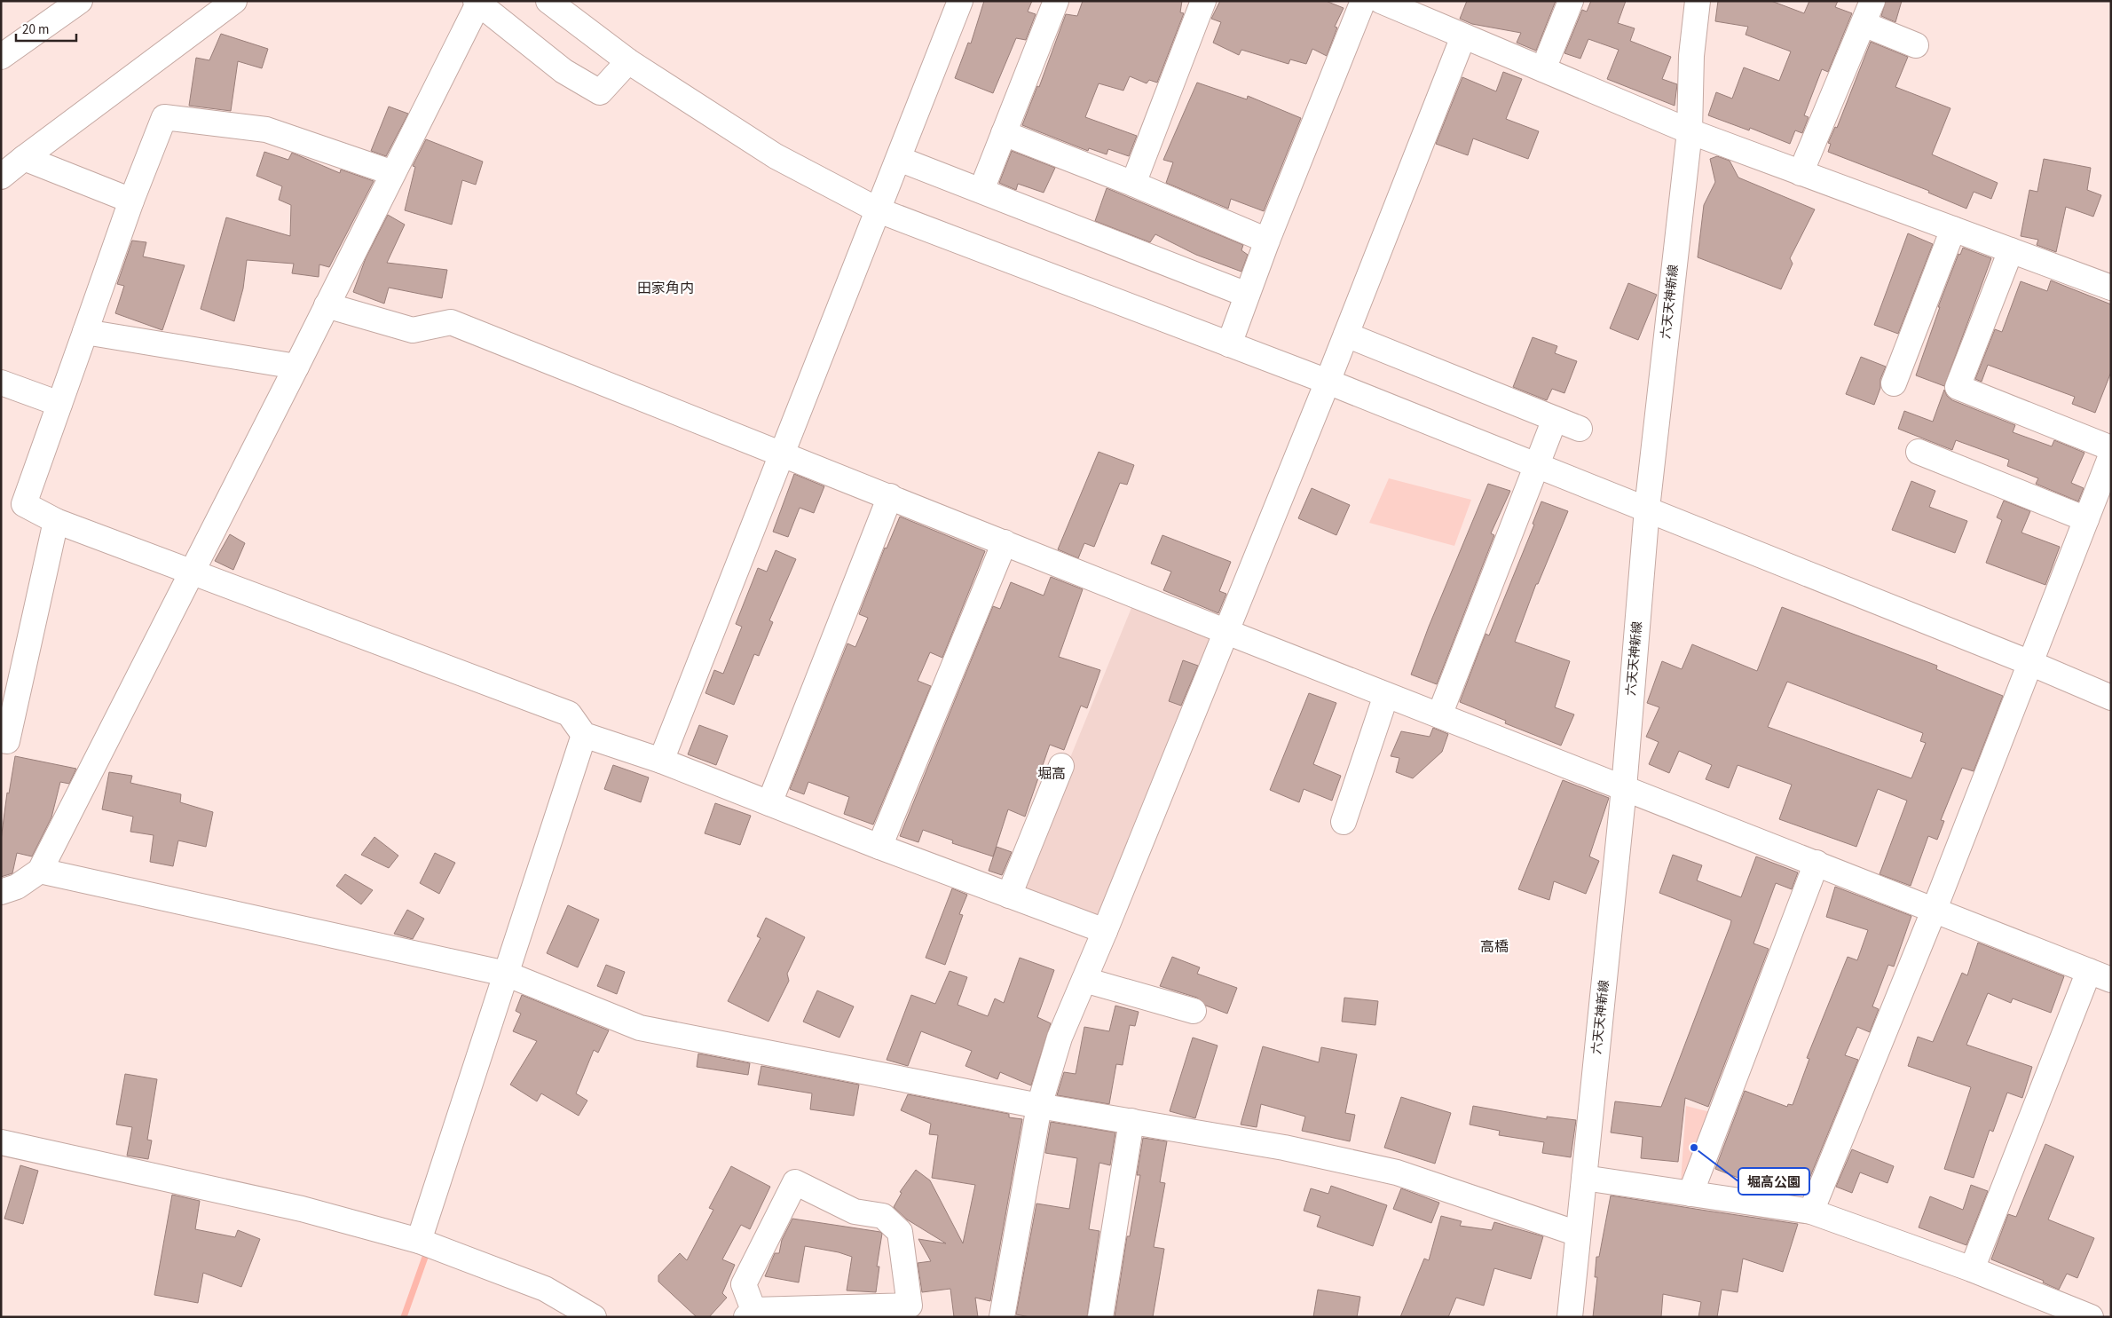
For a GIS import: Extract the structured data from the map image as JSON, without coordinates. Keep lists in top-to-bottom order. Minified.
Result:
{"streets":{"main road":["六天天神新線"]},"districts":["田家角内","堀高","高橋"],"places":["堀高公園"],"scale_bar":"20 m"}
